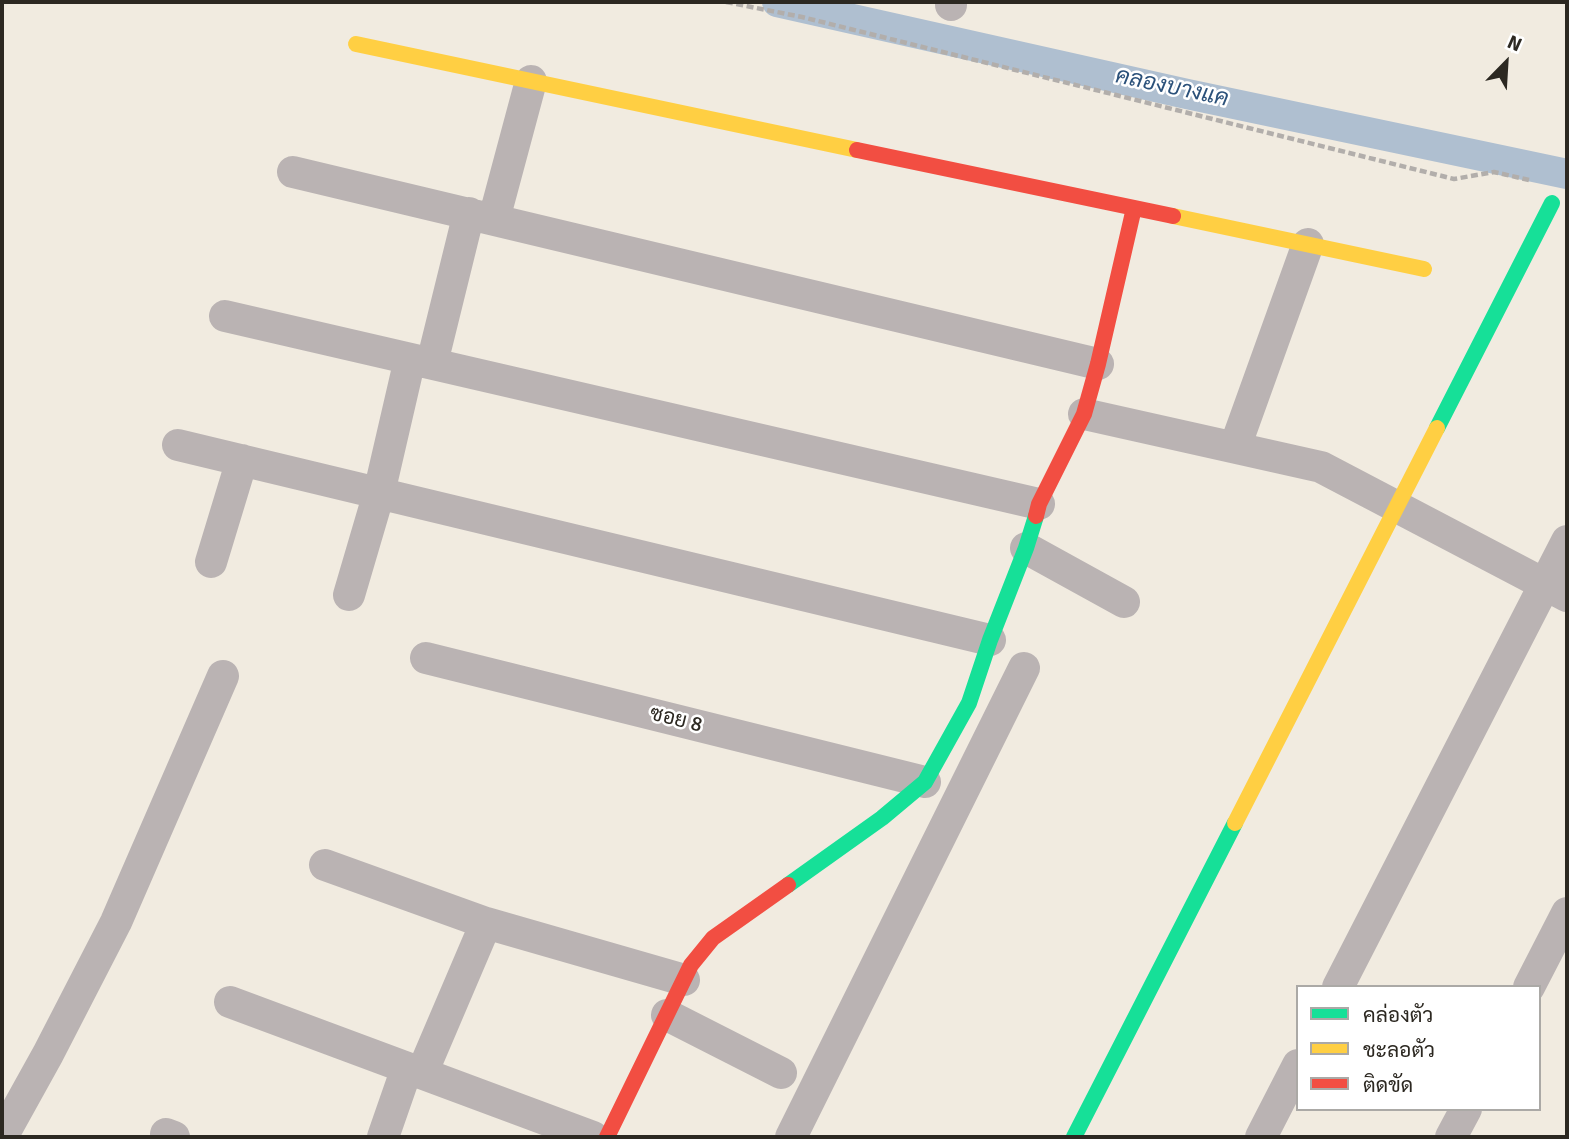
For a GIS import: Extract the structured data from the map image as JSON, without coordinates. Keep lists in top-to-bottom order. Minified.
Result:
{"streets":{"street":["ซอย 8"]},"water":["คลองบางแค"],"legend":["คล่องตัว","ชะลอตัว","ติดขัด"],"north":"top right"}
